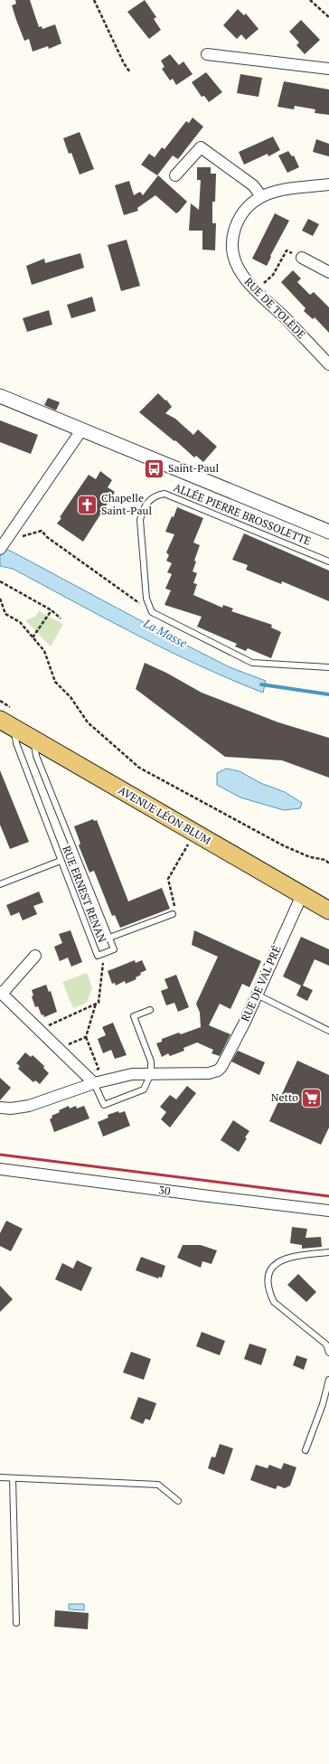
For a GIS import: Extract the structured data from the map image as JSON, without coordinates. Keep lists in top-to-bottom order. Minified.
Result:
{"streets":{"main road":["AVENUE LÉON BLUM"],"street":["RUE DE TOLÈDE","RUE DE VAL PRÉ","30"],"lane":["ALLÉE PIERRE BROSSOLETTE","RUE ERNEST RENAN"]},"crossings":[["AVENUE LÉON BLUM","RUE ERNEST RENAN"],["AVENUE LÉON BLUM","RUE DE VAL PRÉ"]],"water":["La Masse"],"places":{"bus stop":["Saint-Paul"],"church":["Chapelle Saint-Paul"],"supermarket":["Netto"]}}
